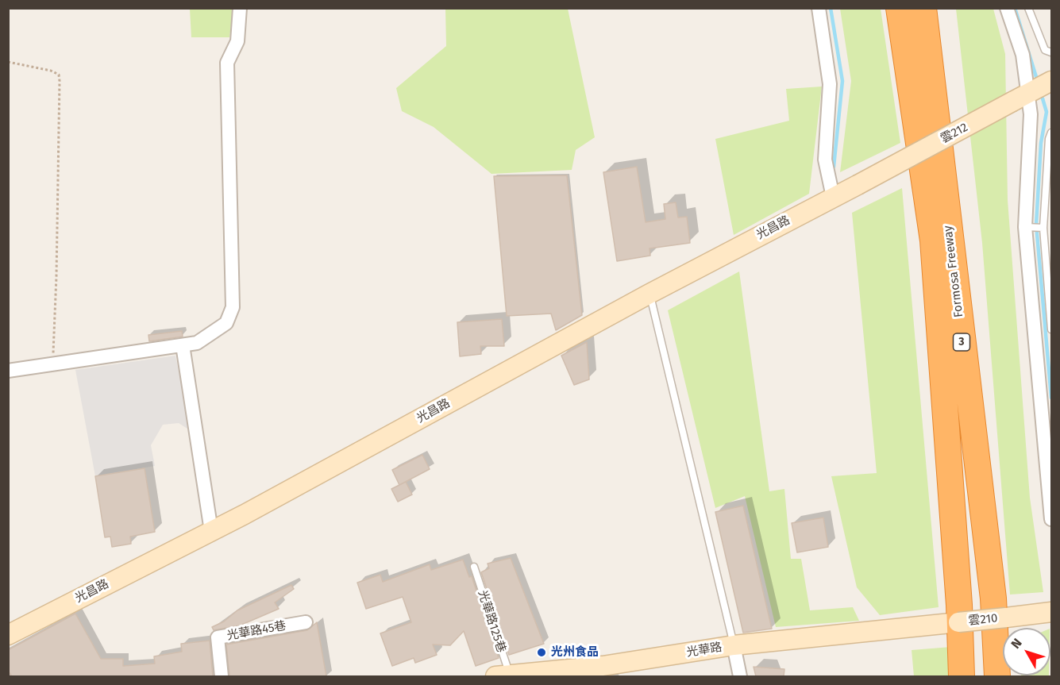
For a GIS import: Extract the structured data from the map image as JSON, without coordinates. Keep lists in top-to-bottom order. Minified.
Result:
{"streets":{"highway":["Formosa Freeway","3"],"street":["雲212","光昌路","雲210","光華路45巷","光華路"],"lane":["光華路125巷"]},"crossings":[["雲212","光昌路"],["雲210","光華路"],["光華路125巷","光華路"]],"places":["光州食品"],"north":"top left"}
